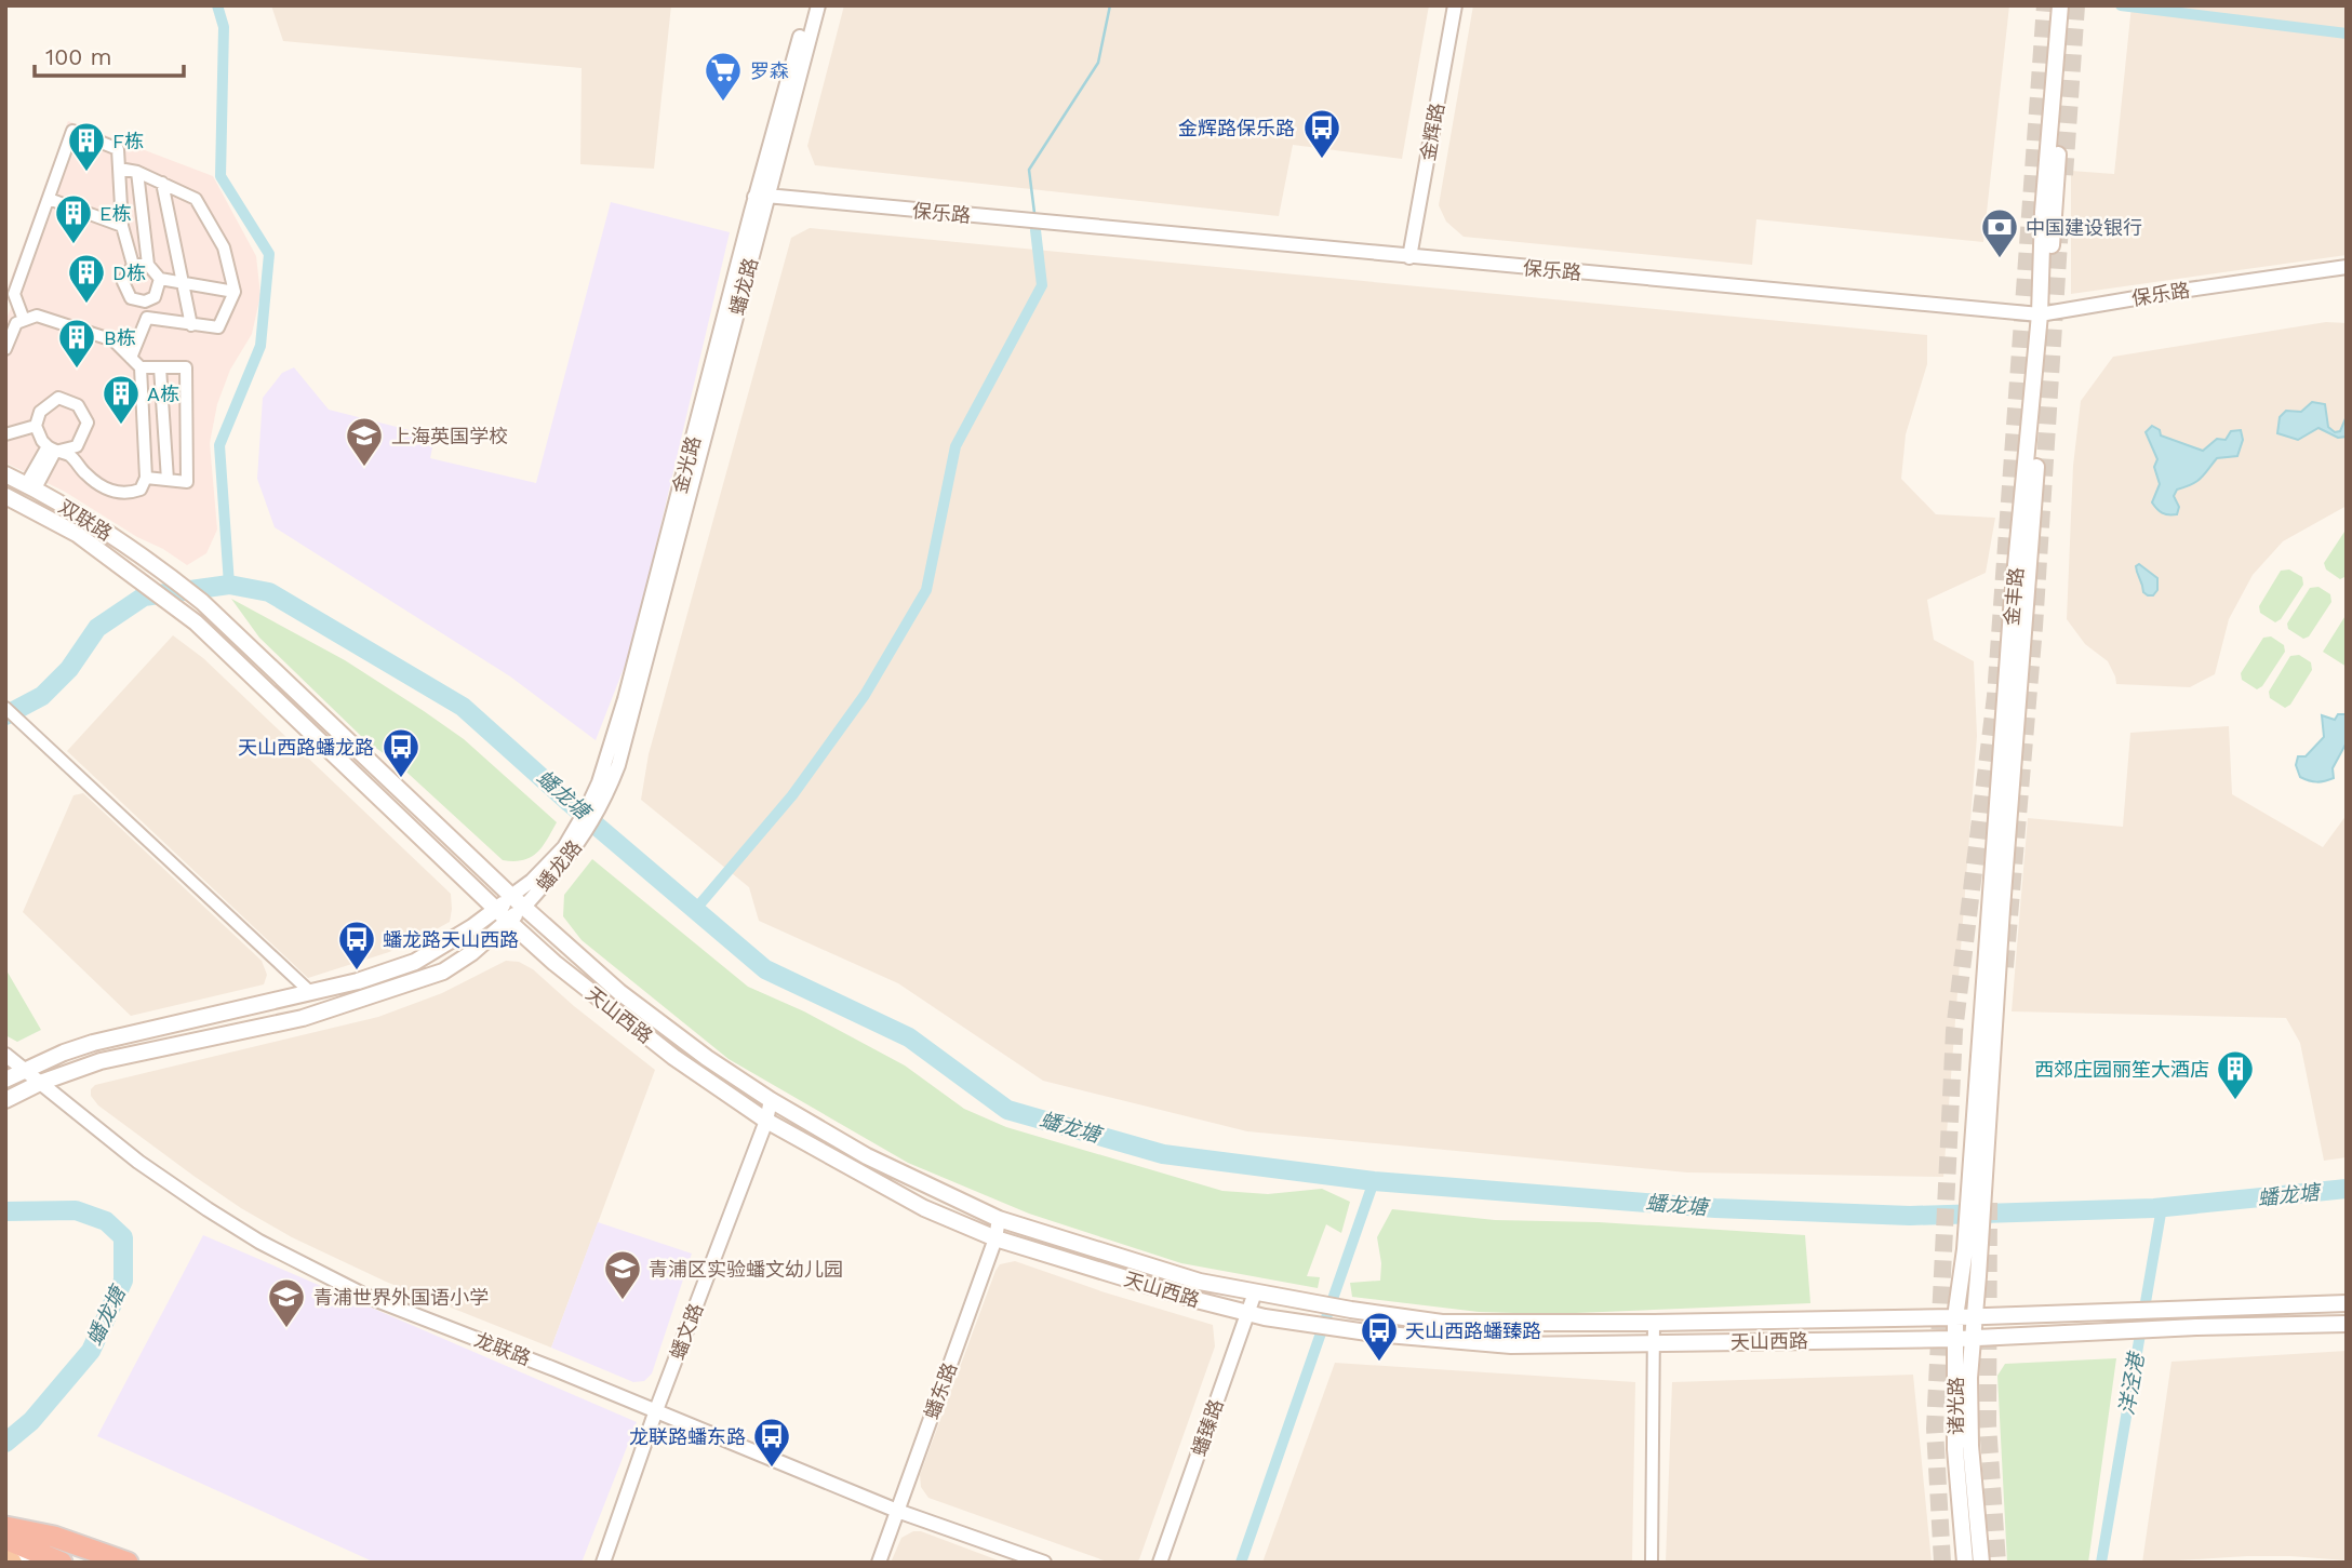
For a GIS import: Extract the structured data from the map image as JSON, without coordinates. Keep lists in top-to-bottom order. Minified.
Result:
{"streets":{"main road":["蟠龙路","双联路","金丰路","天山西路","诸光路"],"street":["金辉路","保乐路","蟠文路","龙联路","蟠东路","蟠臻路"]},"crossings":[["金辉路","保乐路"],["保乐路","蟠龙路"],["保乐路","金丰路"],["蟠龙路","天山西路"],["蟠龙路","龙联路"],["双联路","天山西路"],["金丰路","诸光路"],["天山西路","蟠文路"],["天山西路","蟠东路"],["天山西路","诸光路"],["天山西路","蟠臻路"],["蟠文路","龙联路"],["龙联路","蟠东路"]],"water":["蟠龙塘","洋泾港"],"places":{"supermarket":["罗森"],"bus stop":["金辉路保乐路","天山西路蟠龙路","蟠龙路天山西路","天山西路蟠臻路","龙联路蟠东路"],"building":["F栋","E栋","D栋","B栋","A栋","西郊庄园丽笙大酒店"],"bank":["中国建设银行"],"school or university":["上海英国学校","青浦区实验蟠文幼儿园","青浦世界外国语小学"]},"scale_bar":"100 m"}
